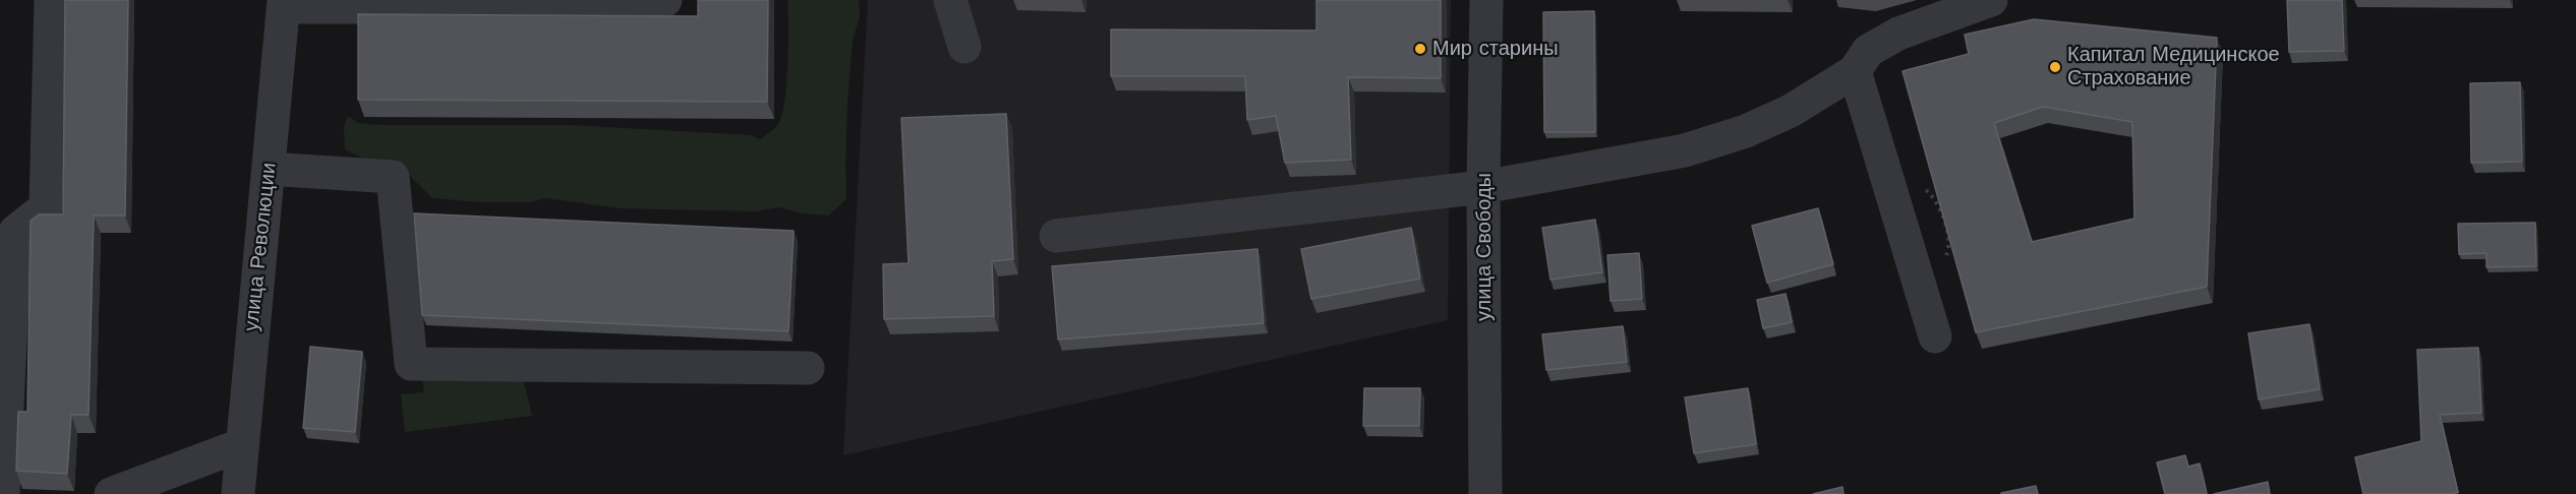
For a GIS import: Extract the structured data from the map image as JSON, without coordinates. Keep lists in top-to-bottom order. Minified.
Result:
{"streets":{"street":["улица Революции","улица Свободы"]},"places":["Мир старины","Капитал Медицинское Страхование"]}
